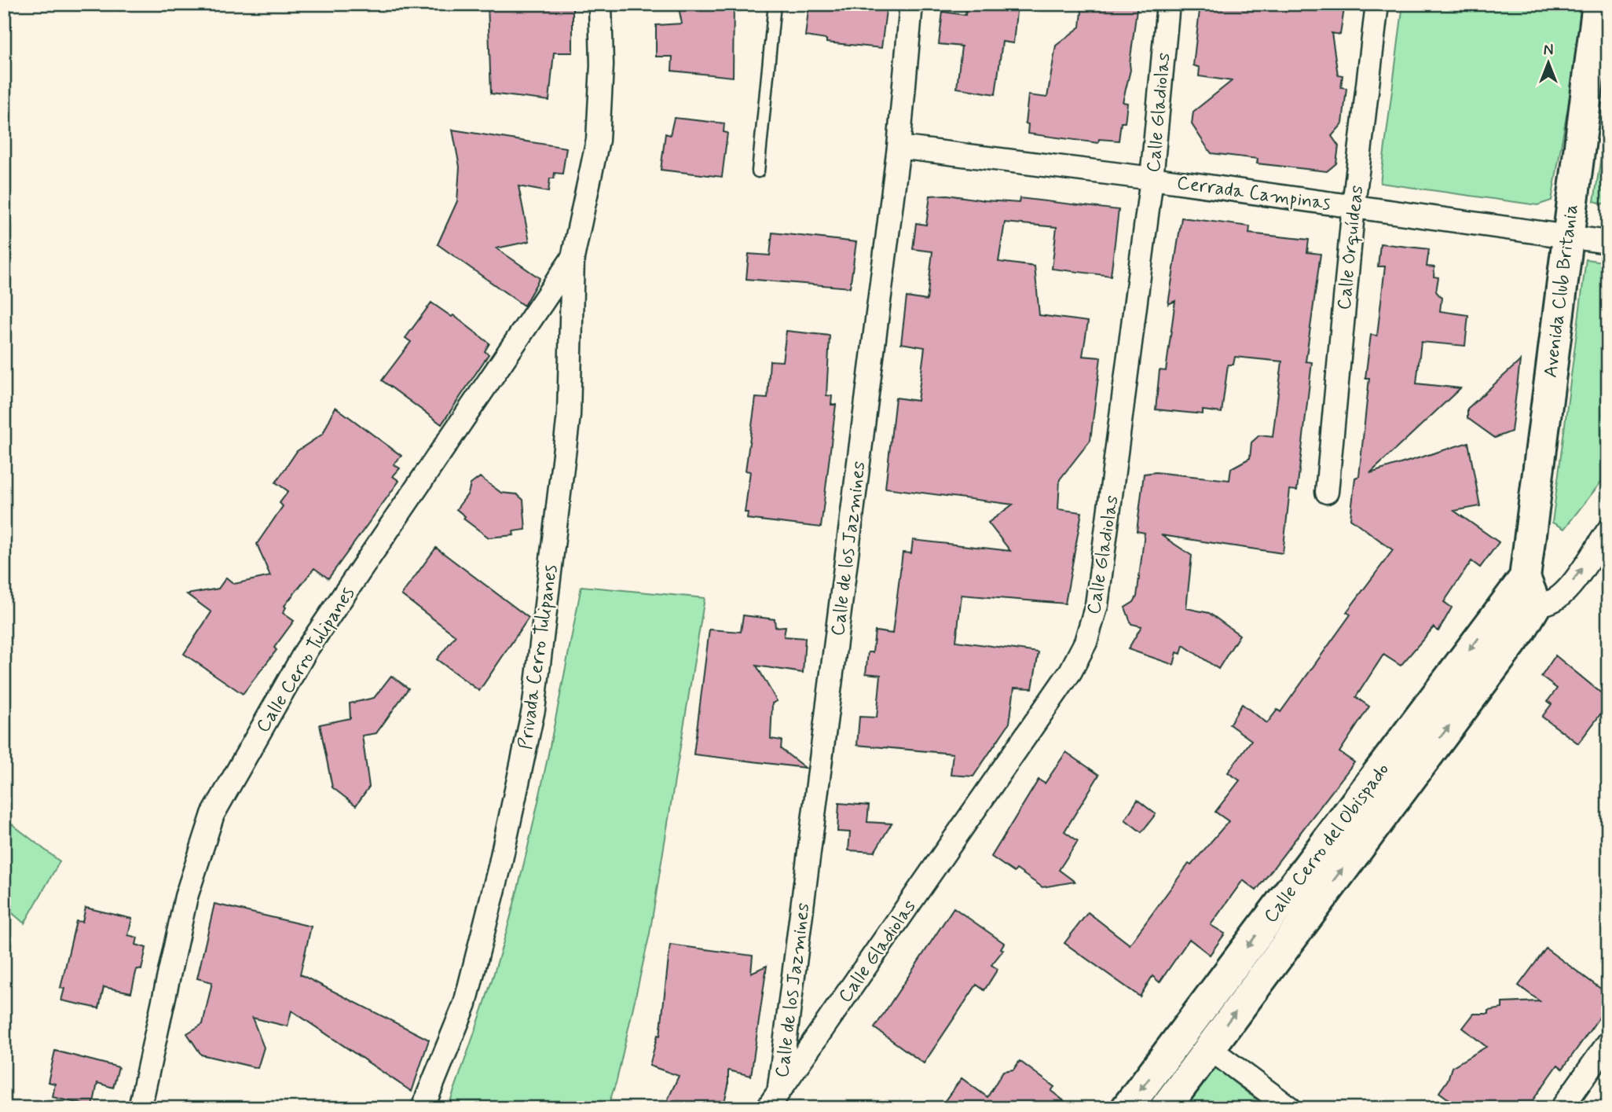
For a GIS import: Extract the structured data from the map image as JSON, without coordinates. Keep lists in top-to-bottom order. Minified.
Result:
{"streets":{"main road":["Avenida Club Britania","Calle Cerro del Obispado"],"street":["Calle Gladiolas","Cerrada Campinas","Calle Orquídeas","Calle de los Jazmines","Privada Cerro Tulipanes","Calle Cerro Tulipanes"]},"crossings":[["Calle Gladiolas","Cerrada Campinas"],["Calle Gladiolas","Calle de los Jazmines"],["Cerrada Campinas","Calle Orquídeas"],["Cerrada Campinas","Avenida Club Britania"],["Cerrada Campinas","Calle de los Jazmines"],["Avenida Club Britania","Calle Cerro del Obispado"],["Privada Cerro Tulipanes","Calle Cerro Tulipanes"]],"north":"top"}
